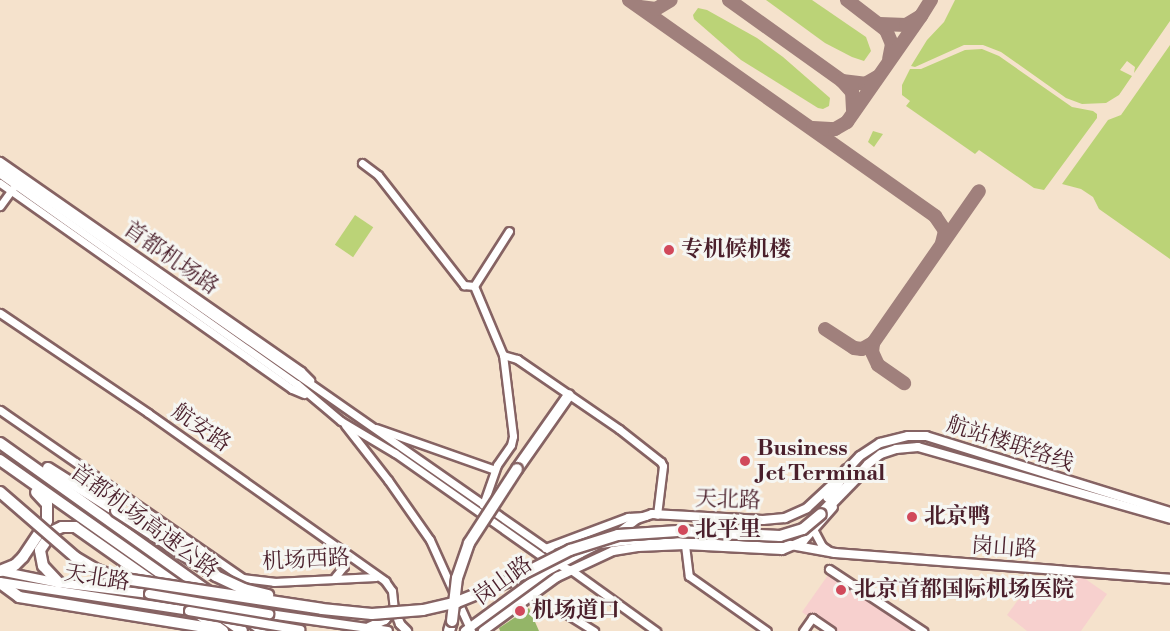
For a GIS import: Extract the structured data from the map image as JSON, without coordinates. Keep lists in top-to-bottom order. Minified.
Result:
{"streets":{"highway":["首都机场高速公路"],"main road":["航站楼联络线","天北路","岗山路"],"street":["首都机场路","航安路","机场西路"]},"crossings":[["首都机场路","天北路"],["首都机场路","岗山路"],["航安路","机场西路"],["航站楼联络线","天北路"],["天北路","岗山路"]],"places":["专机候机楼","Business Jet Terminal","北京鸭","北平里","北京首都国际机场医院","机场道口"]}
